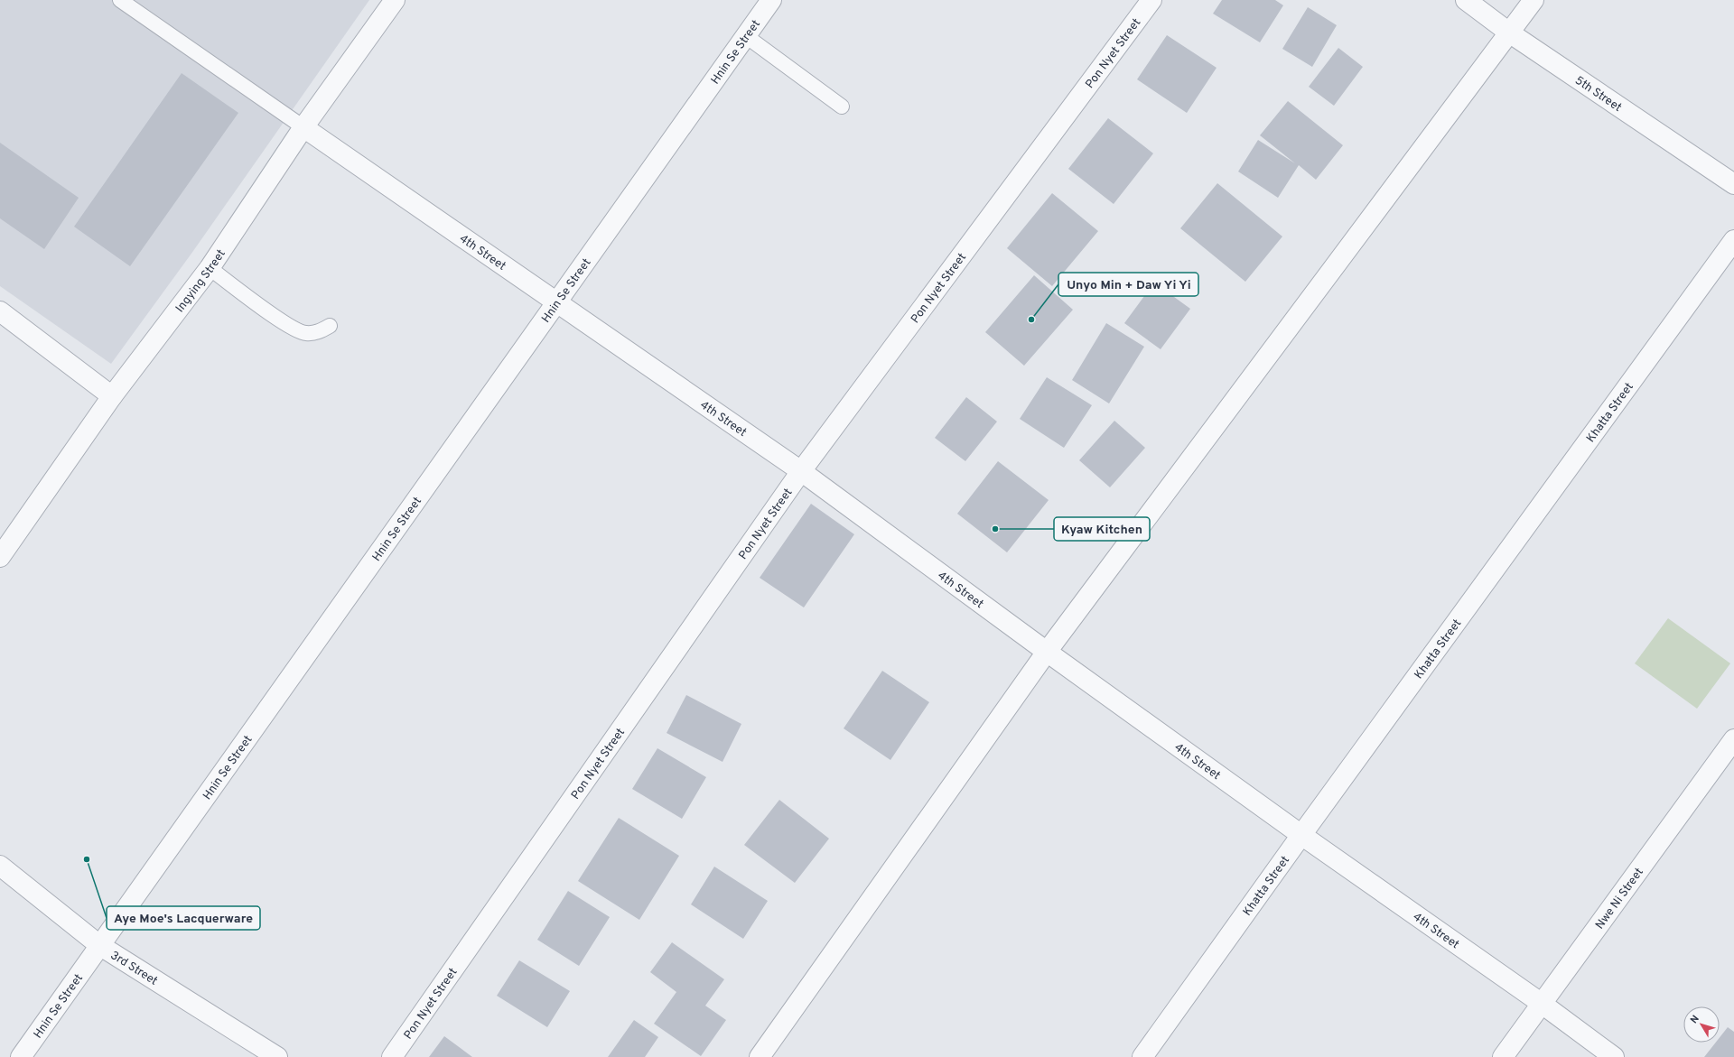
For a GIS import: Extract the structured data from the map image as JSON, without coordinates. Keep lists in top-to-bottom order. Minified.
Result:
{"streets":{"street":["Hnin Se Street","Pon Nyet Street","5th Street","4th Street","Ingying Street","Khatta Street","Nwe Ni Street","3rd Street"]},"crossings":[["Hnin Se Street","4th Street"],["Hnin Se Street","3rd Street"],["Pon Nyet Street","4th Street"],["4th Street","Ingying Street"],["4th Street","Khatta Street"],["4th Street","Nwe Ni Street"]],"places":["Unyo Min + Daw Yi Yi","Kyaw Kitchen","Aye Moe's Lacquerware"],"north":"top left"}
